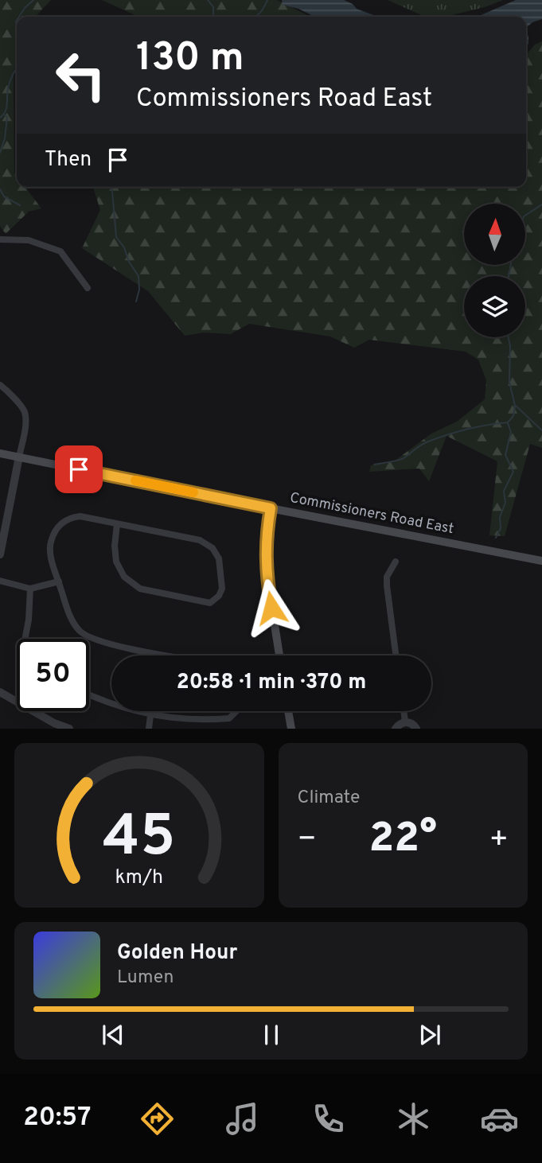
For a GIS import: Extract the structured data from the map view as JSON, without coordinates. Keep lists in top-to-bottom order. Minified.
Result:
{"streets":{"main road":["Commissioners Road East"]},"north":"top","page":{"turn":["130 m","Commissioners Road East"],"then":"Then","limit":"50","trip":"20:58 · 1 min · 370 m","tile":"Climate","heat":["−","22°","+"],"song":["Golden Hour","Lumen"],"tabs":"20:57","gauge":["45","km/h"]}}
